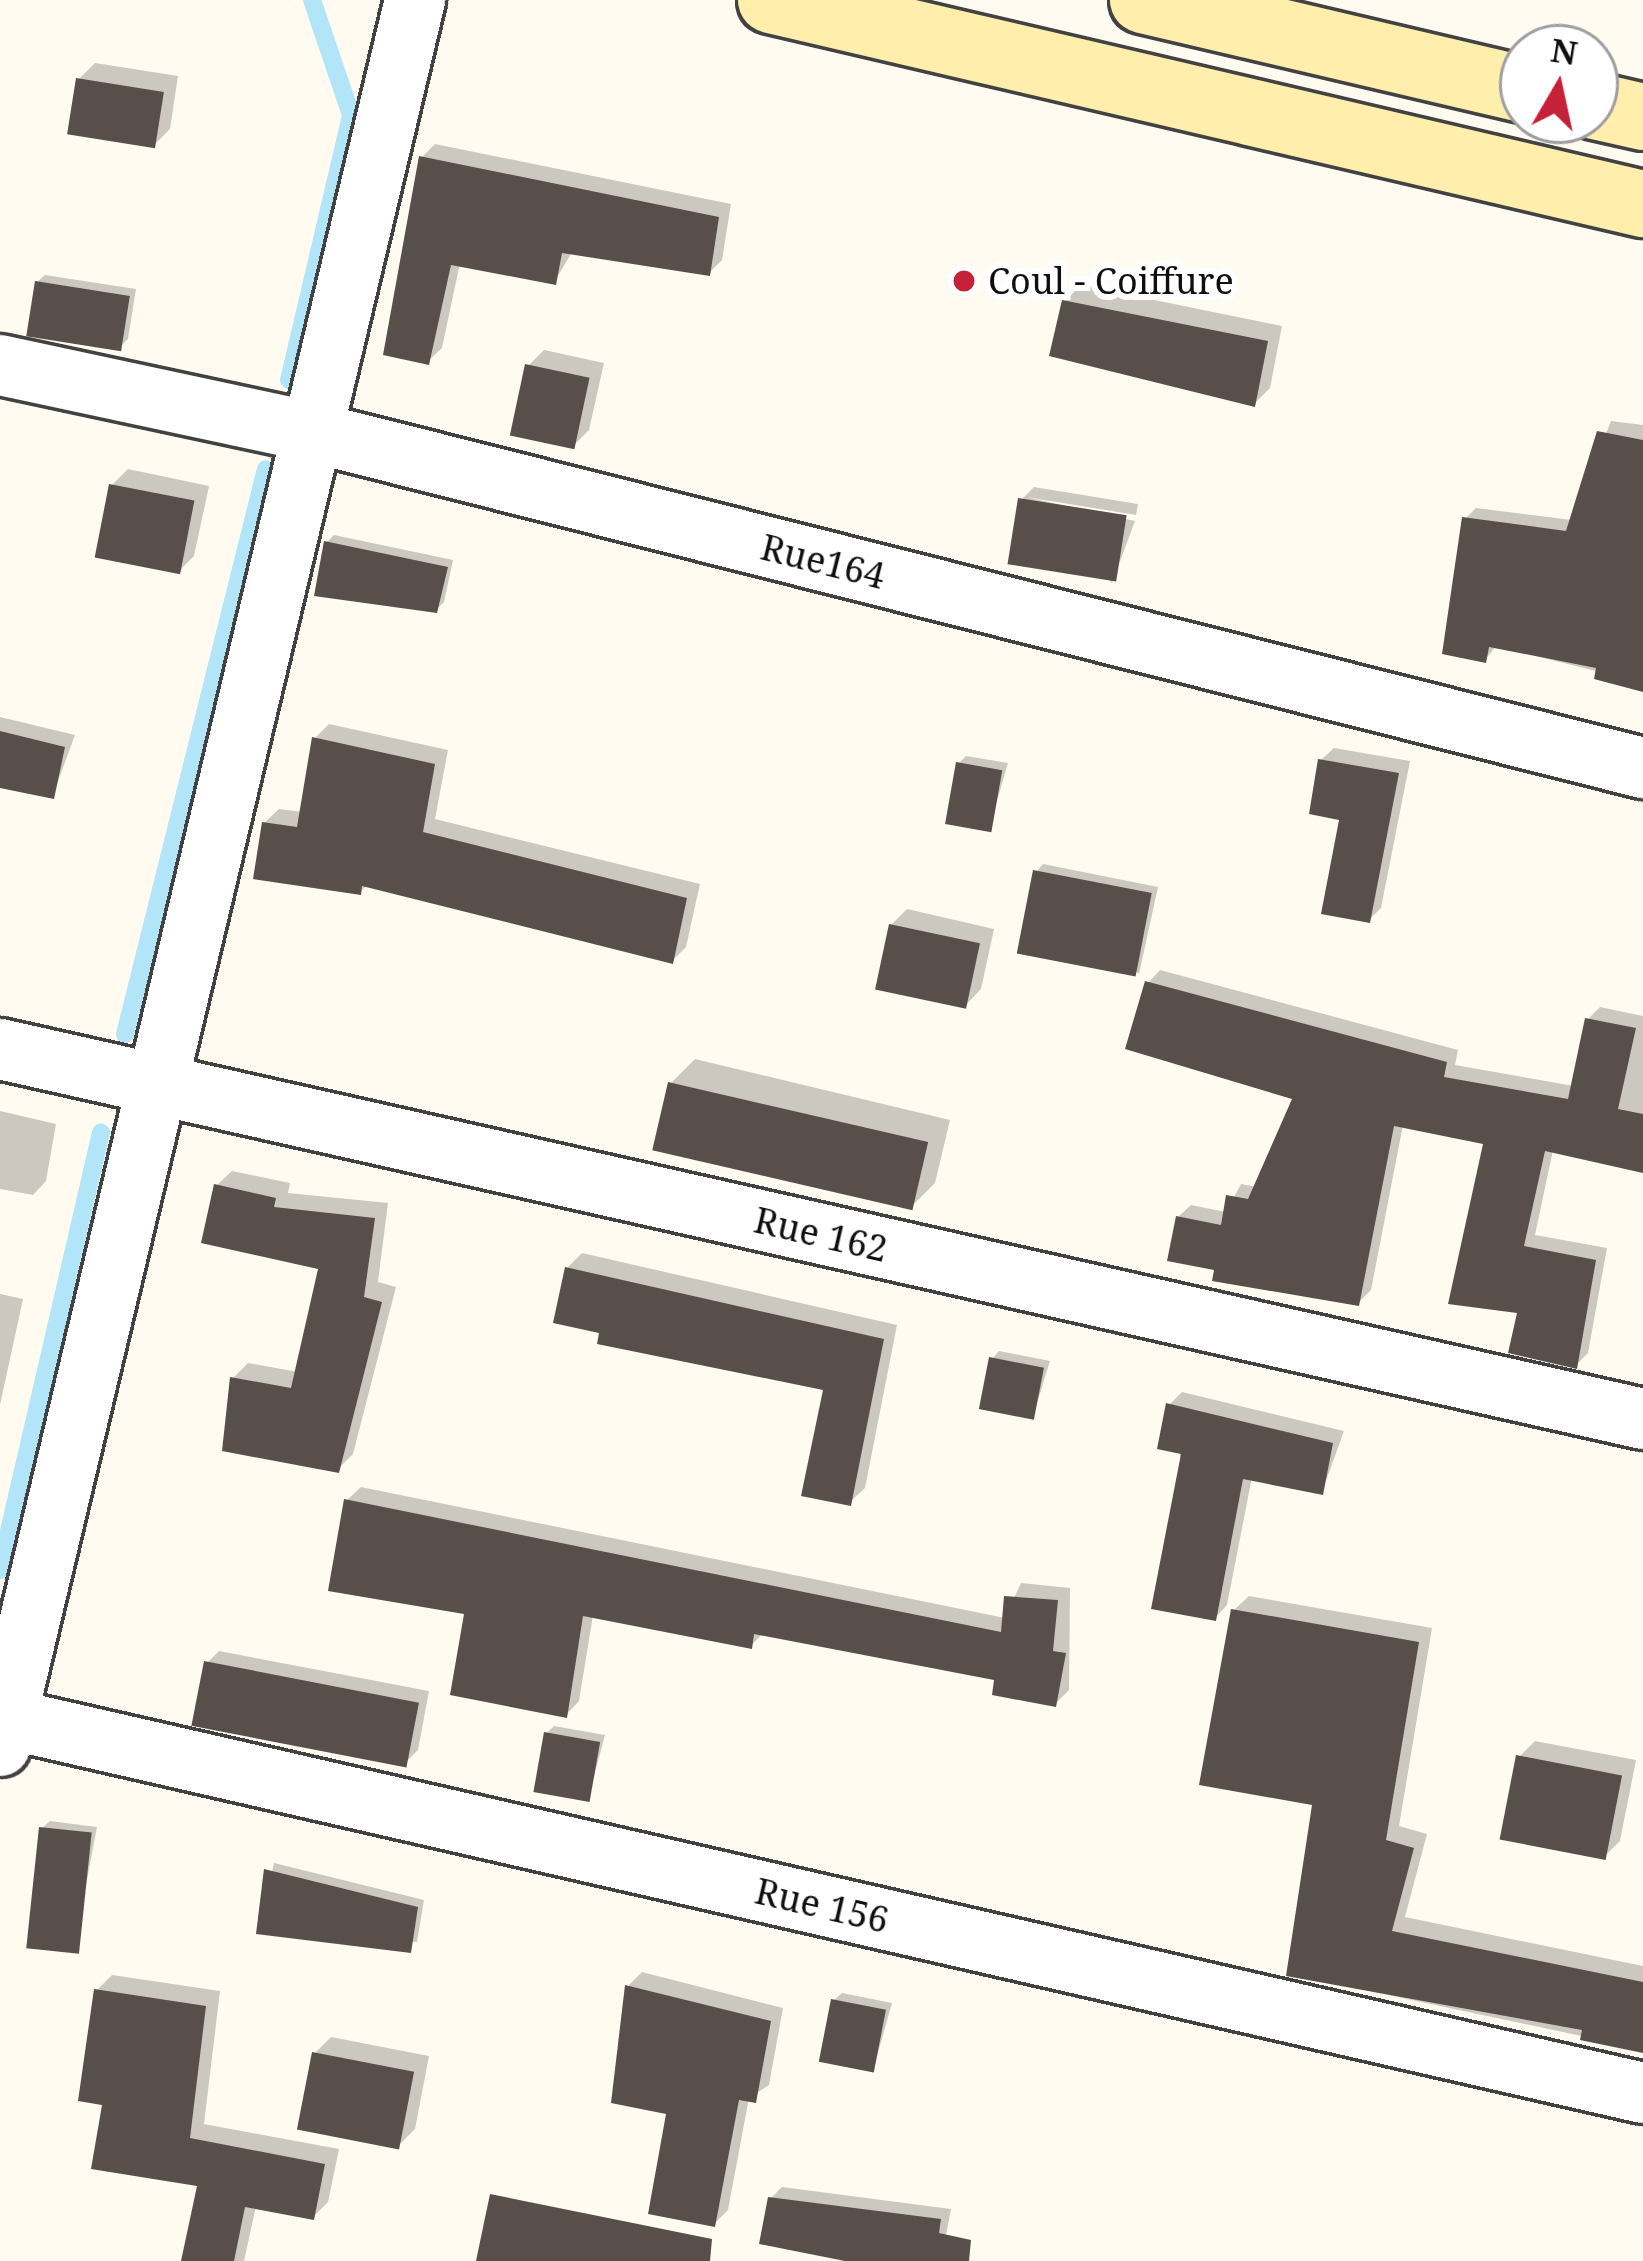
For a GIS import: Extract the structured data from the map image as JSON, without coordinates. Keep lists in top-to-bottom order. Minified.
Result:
{"streets":{"street":["Rue164","Rue 162","Rue 156"]},"places":["Coul - Coiffure"],"north":"top"}
